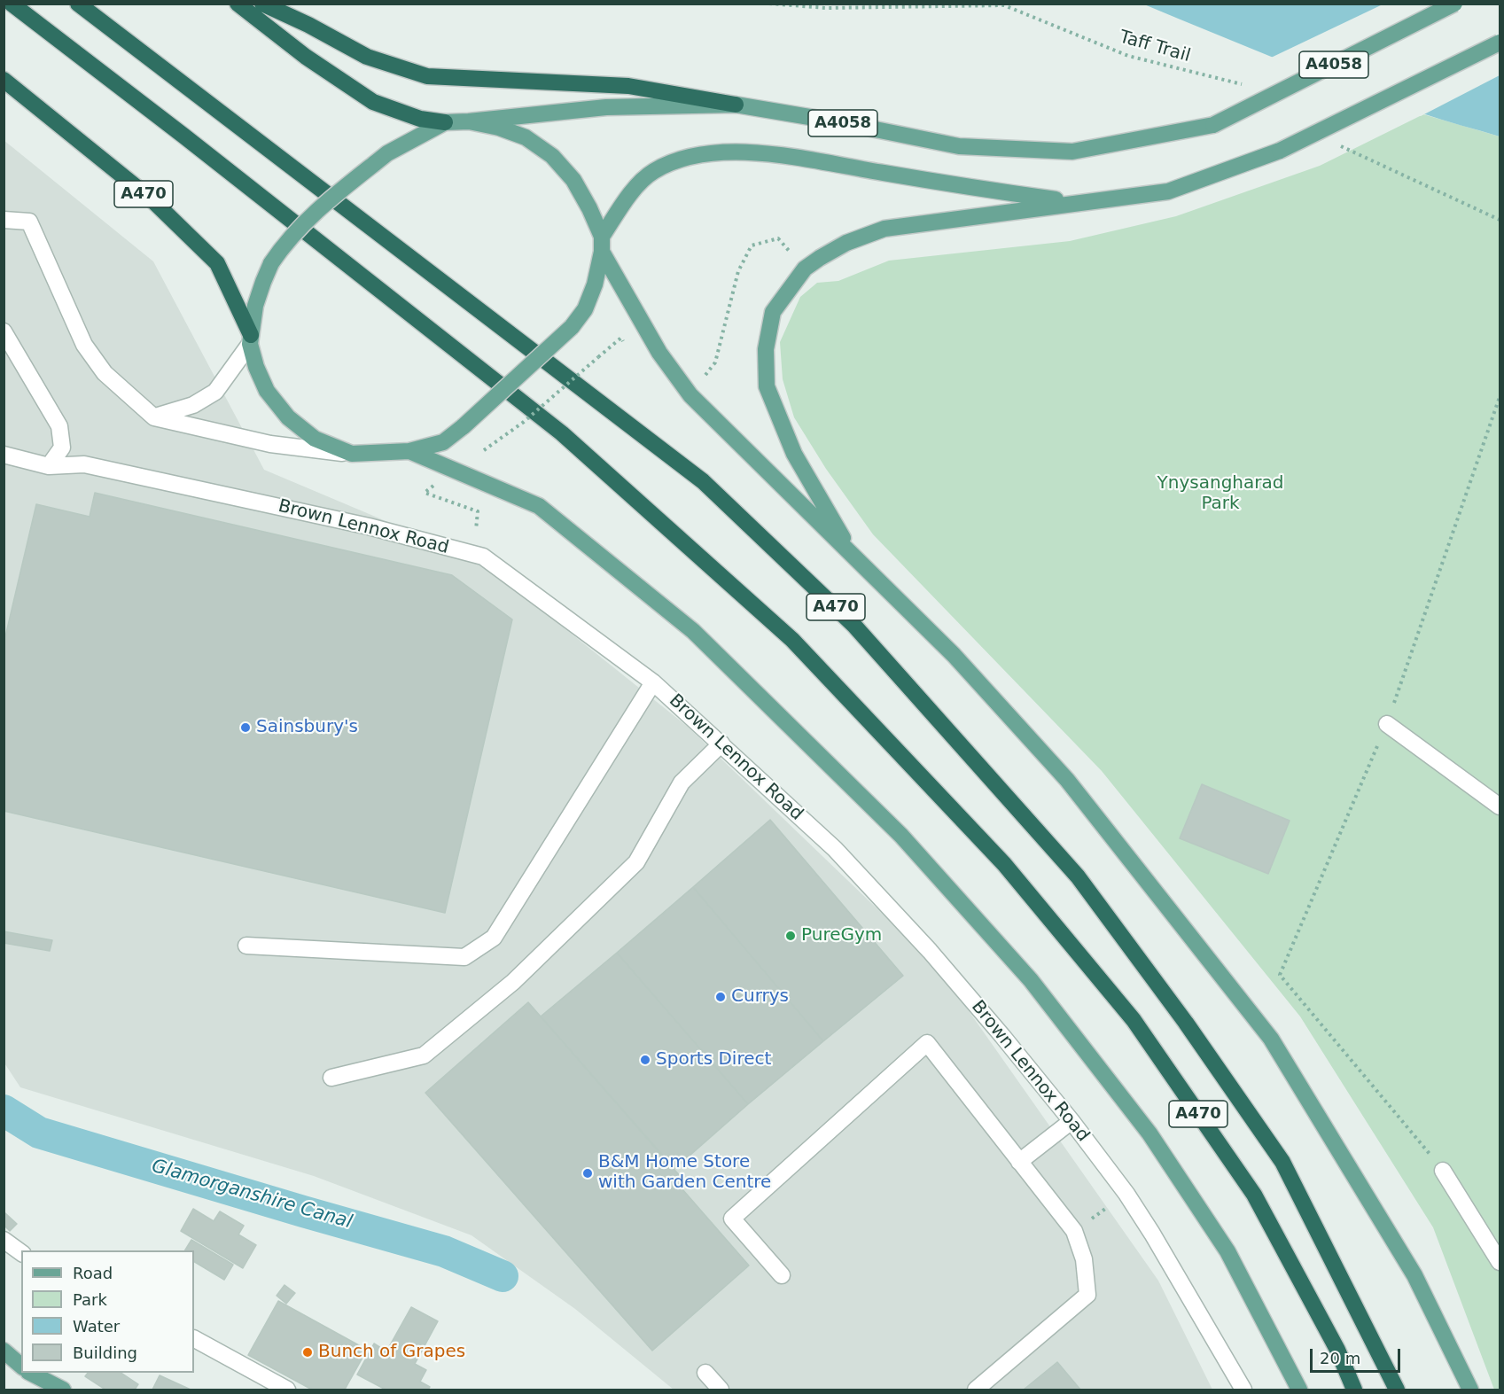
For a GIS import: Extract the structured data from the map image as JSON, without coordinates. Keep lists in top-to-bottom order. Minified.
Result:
{"streets":{"highway":["A470"],"main road":["A4058"],"street":["Brown Lennox Road"],"path":["Taff Trail"]},"water":["Glamorganshire Canal"],"parks":["Ynysangharad Park"],"places":["Sainsbury's","PureGym","Currys","Sports Direct","B&M Home Store with Garden Centre","Bunch of Grapes"],"legend":["Road","Park","Water","Building"],"scale_bar":"20 m"}
